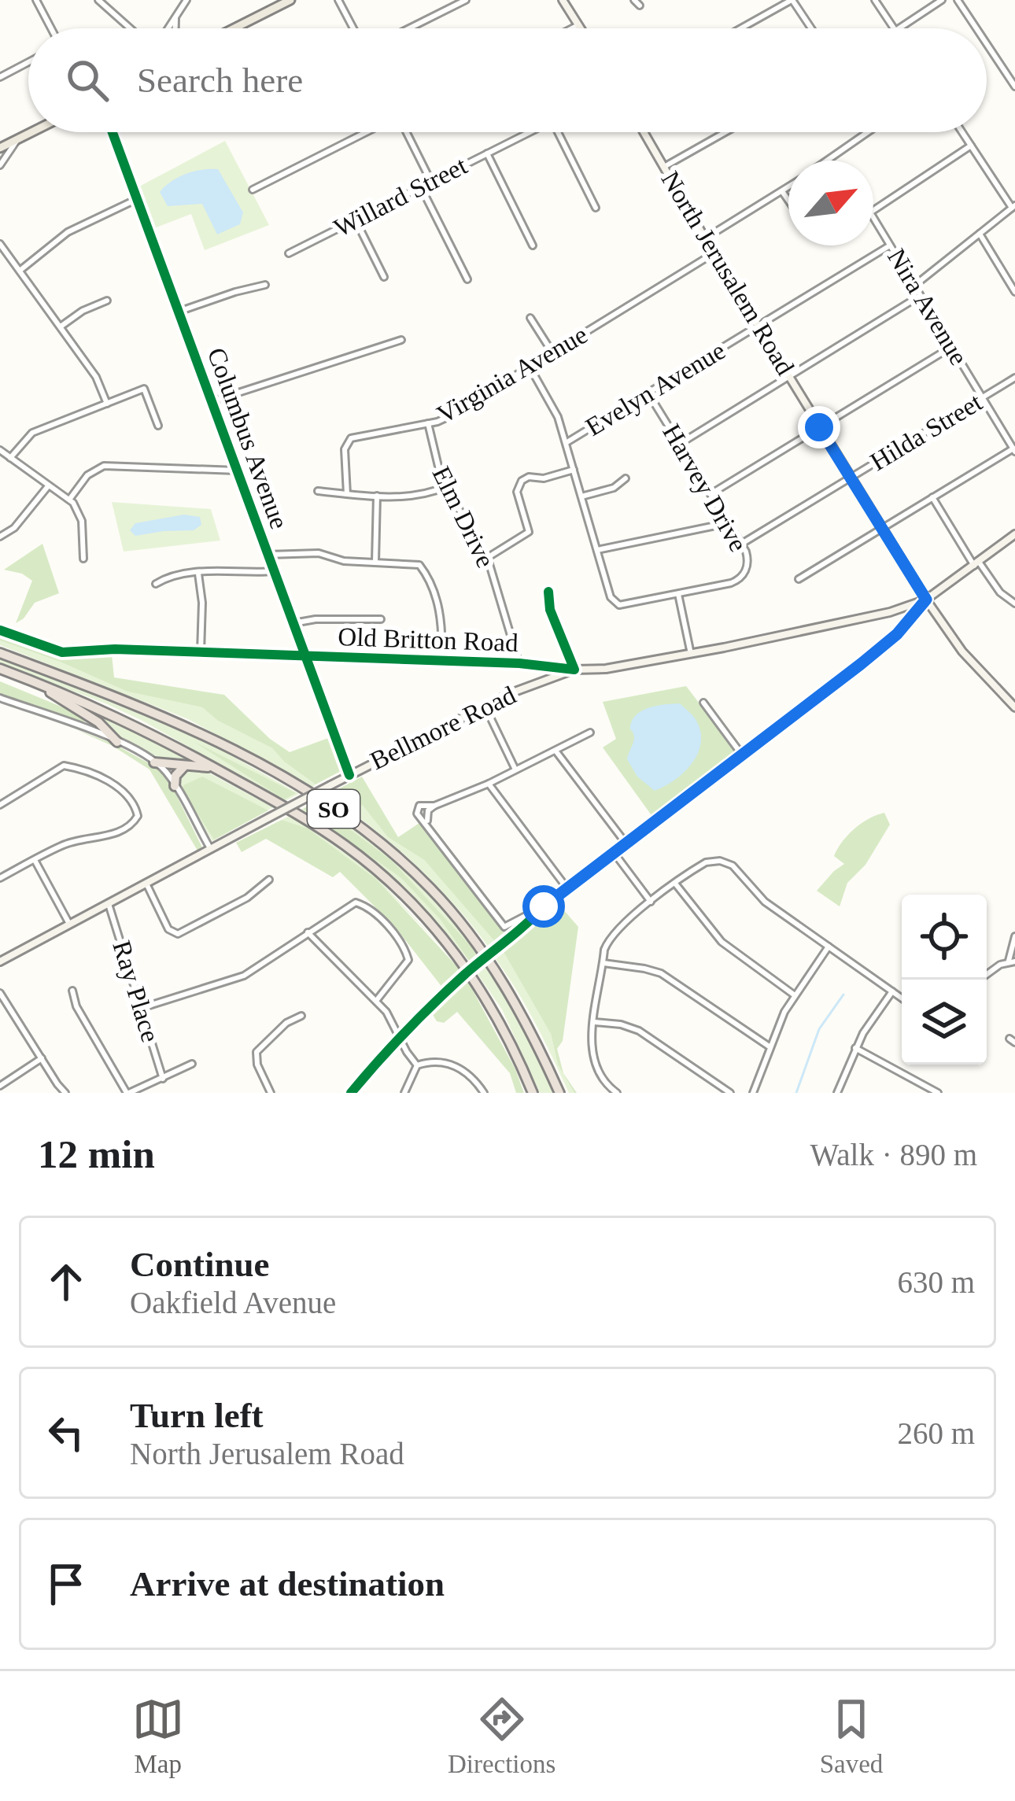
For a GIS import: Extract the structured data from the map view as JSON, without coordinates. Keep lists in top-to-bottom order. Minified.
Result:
{"streets":{"highway":["SO"],"main road":["North Jerusalem Road","Bellmore Road"],"street":["Willard Street","Nira Avenue","Virginia Avenue","Evelyn Avenue","Hilda Street","Columbus Avenue","Harvey Drive","Elm Drive","Old Britton Road","Ray Place"]},"crossings":[["North Jerusalem Road","Virginia Avenue"],["North Jerusalem Road","Evelyn Avenue"],["North Jerusalem Road","Hilda Street"],["North Jerusalem Road","Bellmore Road"],["Nira Avenue","Evelyn Avenue"],["Nira Avenue","Hilda Street"],["Virginia Avenue","Elm Drive"],["Evelyn Avenue","Harvey Drive"],["Hilda Street","Harvey Drive"],["Columbus Avenue","Old Britton Road"],["Columbus Avenue","Bellmore Road"],["Elm Drive","Old Britton Road"],["Old Britton Road","Bellmore Road"],["Bellmore Road","Ray Place"]],"north":"top right","page":{"search":"Search here","heading":["12 min","Walk · 890 m"],"list":[["Continue","Oakfield Avenue","630 m"],["Turn left","North Jerusalem Road","260 m"],"Arrive at destination"],"nav":["Map","Directions","Saved"]}}
